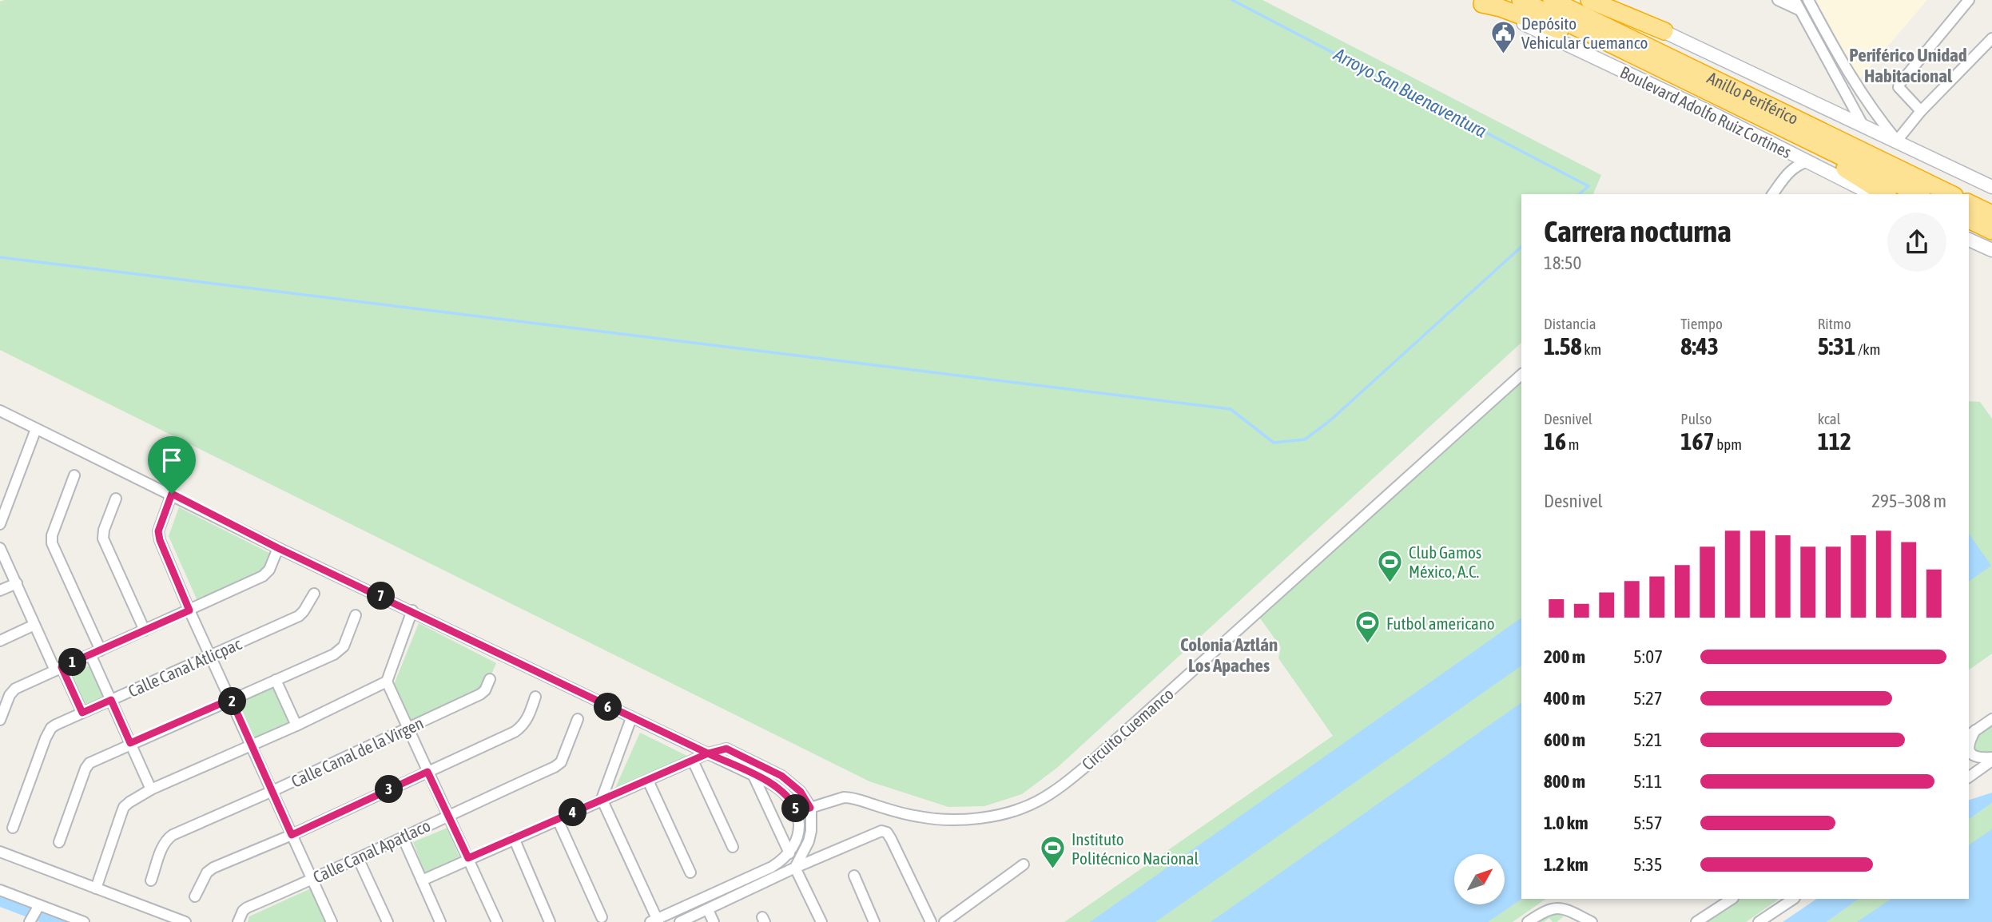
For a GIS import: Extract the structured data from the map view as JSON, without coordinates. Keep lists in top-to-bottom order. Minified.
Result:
{"streets":{"highway":["Anillo Periférico"],"main road":["Boulevard Adolfo Ruiz Cortines"],"street":["Calle Canal Atlicpac","Circuito Cuemanco","Calle Canal de la Virgen","Calle Canal Apatlaco"]},"districts":["Periférico Unidad Habitacional","Colonia Aztlán Los Apaches"],"water":["Arroyo San Buenaventura"],"places":{"public building":["Depósito Vehicular Cuemanco"],"sports":["Club Gamos México, A.C.","Futbol americano","Instituto Politécnico Nacional"]},"north":"top right","page":{"heading":["Carrera nocturna","18:50"],"stats":[["Distancia","1.58 km"],["Tiempo","8:43"],["Ritmo","5:31 /km"],["Desnivel","16 m"],["Pulso","167 bpm"],["kcal","112"]],"chart":["Desnivel","295–308 m"],"pins":["7","1","2","6","3","5","4"],"list":[{"name":"200 m","note":"5:07"},{"name":"400 m","note":"5:27"},{"name":"600 m","note":"5:21"},{"name":"800 m","note":"5:11"},{"name":"1.0 km","note":"5:57"},{"name":"1.2 km","note":"5:35"}]}}
